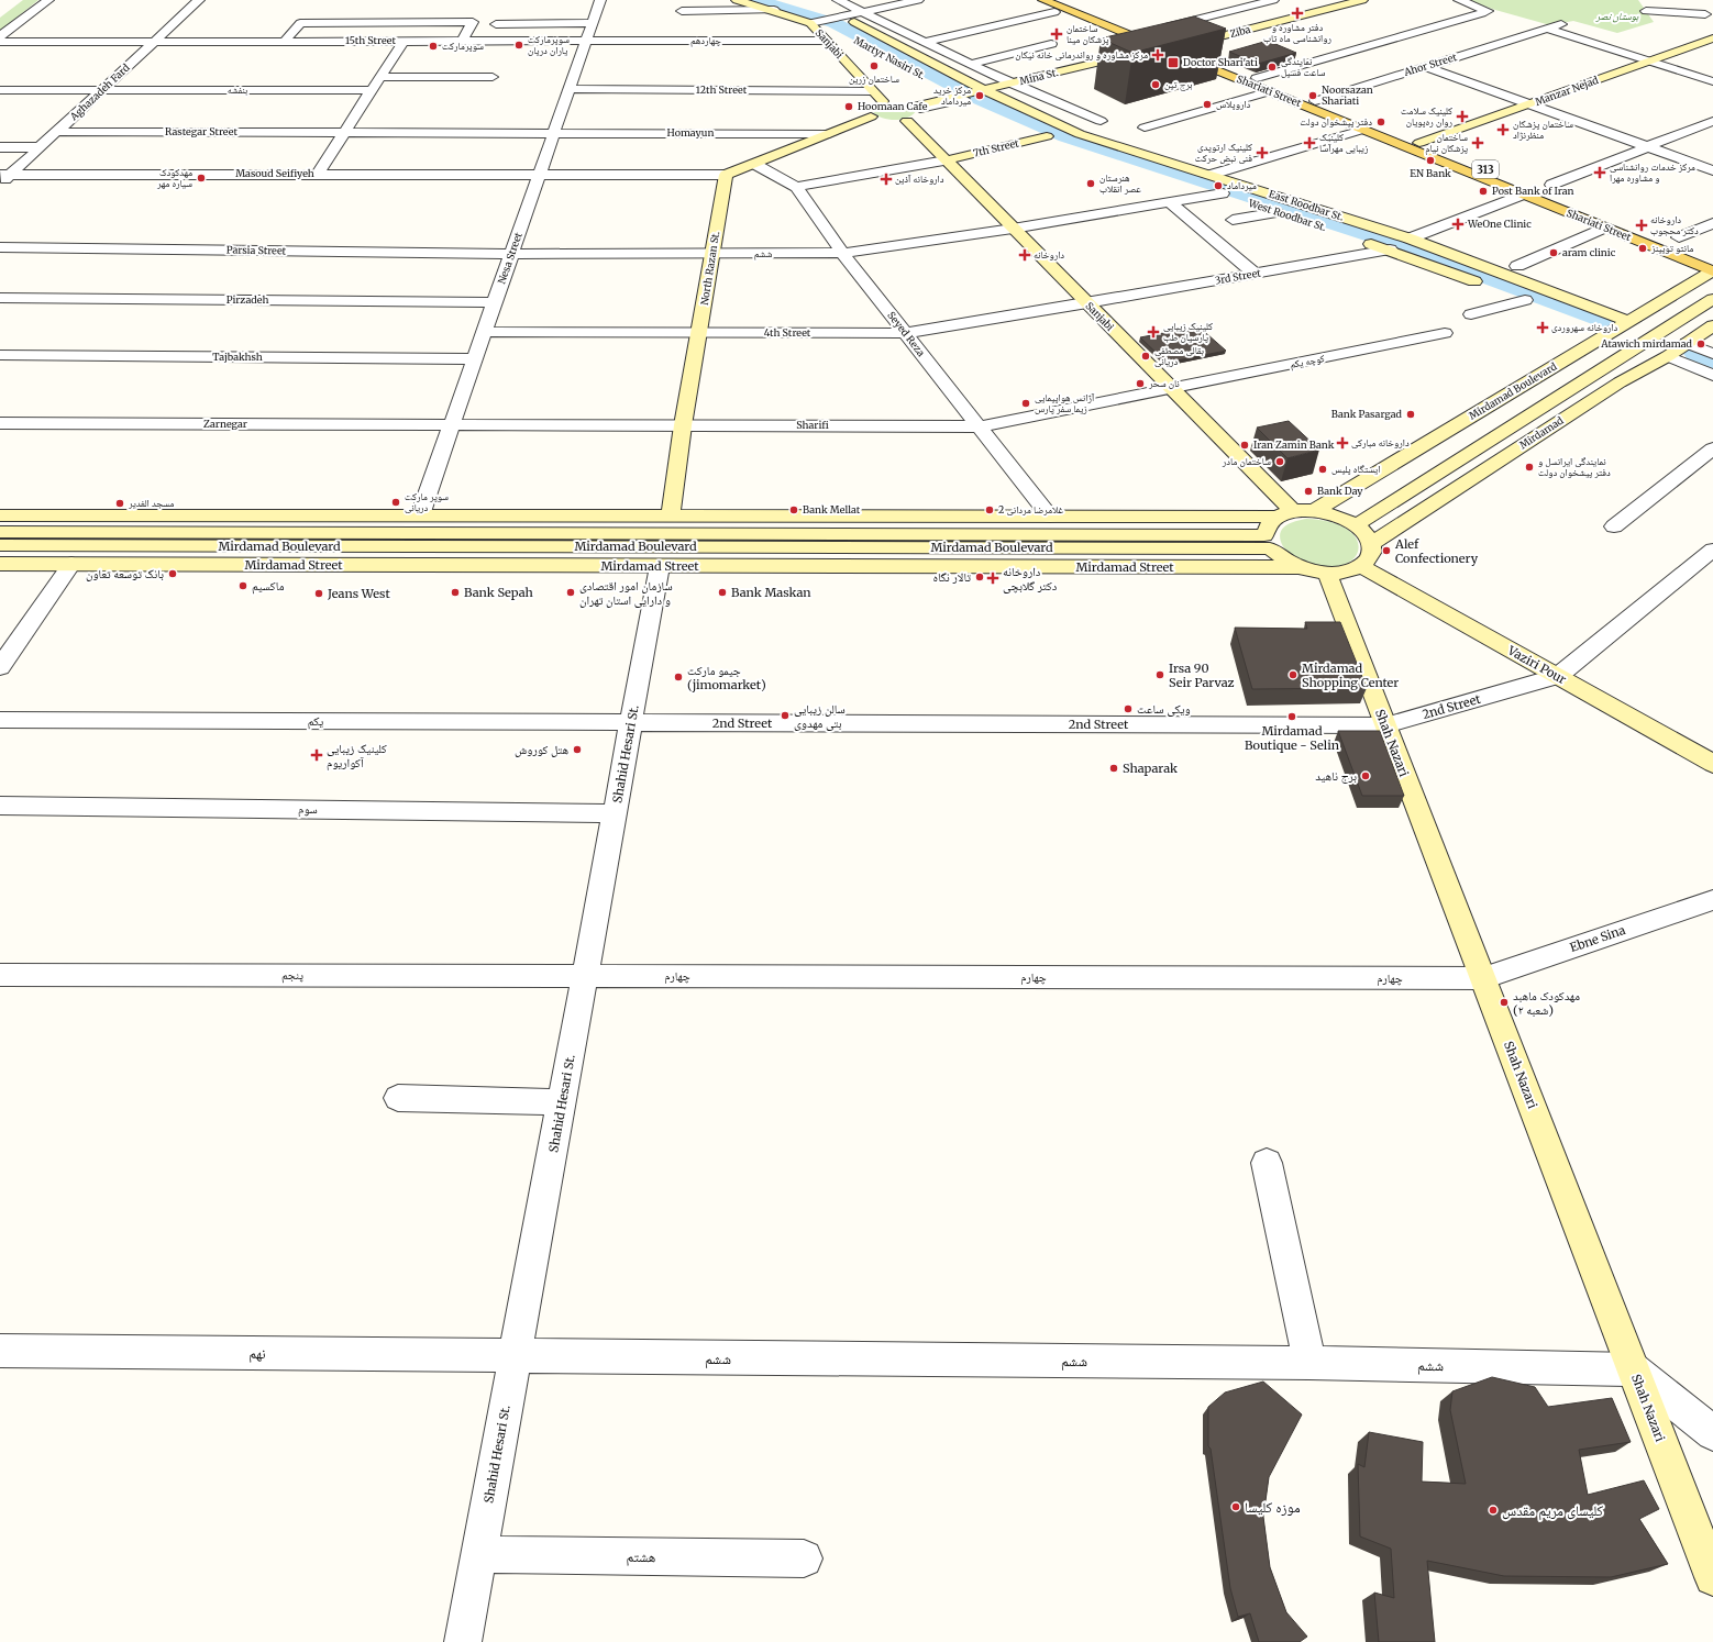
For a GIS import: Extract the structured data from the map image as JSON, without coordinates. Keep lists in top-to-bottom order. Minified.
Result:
{"streets":{"main road":["Ziba","Sanjabi","Martyr Nasiri St.","Mina St.","Shariati Street","Manzar Nejad","7th Street","313","East Roodbar St.","West Roodbar St.","North Razan St.","Mirdamad Boulevard","Mirdamad","Mirdamad Street","Vaziri Pour","Shah Nazari"],"street":["15th Street","چهاردهم","Ahor Street","بنفشه","12th Street","Aghazadeh Fard","Rastegar Street","Homayun","Masoud Seifiyeh","Parsia Street","ششم","Nesa Street","3rd Street","Pirzadeh","4th Street","Seyed Reza","Tajbakhsh","کوچه یکم","Zarnegar","Sharifi","2nd Street","یکم","Shahid Hesari St.","سوم","Ebne Sina","پنجم","چهارم","نهم","هشتم"]},"crossings":[["Ziba","Mina St."],["Ziba","Shariati Street"],["15th Street","چهاردهم"],["15th Street","Aghazadeh Fard"],["15th Street","Nesa Street"],["چهاردهم","Sanjabi"],["چهاردهم","Nesa Street"],["Sanjabi","12th Street"],["Sanjabi","7th Street"],["Sanjabi","ششم"],["Sanjabi","3rd Street"],["Sanjabi","4th Street"],["Sanjabi","کوچه یکم"],["Sanjabi","Mirdamad Boulevard"],["Sanjabi","Sharifi"],["Sanjabi","Mirdamad"],["Sanjabi","Mirdamad Street"],["Sanjabi","Vaziri Pour"],["Sanjabi","Shah Nazari"],["Martyr Nasiri St.","Mina St."],["Martyr Nasiri St.","East Roodbar St."],["Ahor Street","Shariati Street"],["Mina St.","Shariati Street"],["Mina St.","East Roodbar St."],["بنفشه","Aghazadeh Fard"],["12th Street","Nesa Street"],["Shariati Street","Manzar Nejad"],["Shariati Street","Mirdamad Boulevard"],["Aghazadeh Fard","Rastegar Street"],["Aghazadeh Fard","Masoud Seifiyeh"],["Rastegar Street","Homayun"],["Rastegar Street","Nesa Street"],["Homayun","Nesa Street"],["7th Street","West Roodbar St."],["Masoud Seifiyeh","Nesa Street"],["Masoud Seifiyeh","North Razan St."],["East Roodbar St.","Mirdamad Boulevard"],["Parsia Street","ششم"],["Parsia Street","Nesa Street"],["ششم","Nesa Street"],["ششم","North Razan St."],["ششم","Seyed Reza"],["ششم","Shah Nazari"],["ششم","Shahid Hesari St."],["ششم","نهم"],["Nesa Street","Pirzadeh"],["Nesa Street","4th Street"],["Nesa Street","Tajbakhsh"],["Nesa Street","Zarnegar"],["Nesa Street","Sharifi"],["North Razan St.","4th Street"],["North Razan St.","Sharifi"],["3rd Street","4th Street"],["4th Street","Seyed Reza"],["Seyed Reza","Sharifi"],["کوچه یکم","Sharifi"],["Mirdamad Boulevard","Mirdamad"],["Mirdamad Boulevard","Mirdamad Street"],["Mirdamad Boulevard","Vaziri Pour"],["Mirdamad Boulevard","Shah Nazari"],["Zarnegar","Sharifi"],["Mirdamad","Mirdamad Street"],["Mirdamad","Vaziri Pour"],["Mirdamad","Shah Nazari"],["Mirdamad Street","Vaziri Pour"],["Mirdamad Street","Shah Nazari"],["Mirdamad Street","Shahid Hesari St."],["Vaziri Pour","2nd Street"],["Vaziri Pour","Shah Nazari"],["2nd Street","یکم"],["2nd Street","Shah Nazari"],["2nd Street","Shahid Hesari St."],["یکم","Shahid Hesari St."],["Shah Nazari","Ebne Sina"],["Shah Nazari","چهارم"],["Shahid Hesari St.","سوم"],["Shahid Hesari St.","پنجم"],["Shahid Hesari St.","چهارم"],["Shahid Hesari St.","نهم"],["Shahid Hesari St.","هشتم"],["Ebne Sina","چهارم"],["پنجم","چهارم"]],"parks":["بوستان نصر"],"places":{"health":["دفتر مشاوره و روانشناسی ماه تاب","ساختمان پزشكان مينا","مرکز مشاوره و رواندرمانی خانه نیکان","کلینیک سلامت روان ره‌پویان","ساختمان پزشکان منظرنژاد","کلینیک زیبایی مهرآسا","ساختمان پزشکان نیام","کلینیک ارتوپدی فنی نبض حرکت","مرکز خدمات روانشناسی و مشاوره مهرا","داروخانه آذین","WeOne Clinic","داروخانه دکتر محجوب","داروخانه","داروخانه سهروردی","کلینیک زیبایی پارسیان طب","داروخانه مبارکی","داروخانه دکتر گلابچی","کلینیک زیبایی آکواریوم"],"other":["سوپرمارکت یاران دریان","سوپرمارکت","ساختمان زرین","نمایندگی ساعت فسیل","برج تین","مرکز خرید میرداماد","Noorsazan Shariati","داروپلاس","Hoomaan Cafe","دفتر پیشخوان دولت","EN Bank","مهدکودک سیاره مهر","هنرستان عصر انقلاب","میرداماد","Post Bank of Iran","مانتو تویینز","aram clinic","Atawich mirdamad","بقالی مصطفی دریانی","نان سحر","آژانس هواپیمایی زیما سفر پارس","Bank Pasargad","Iran Zamin Bank","ساختمان مادر","نمایندگی ایرانسل و دفتر پیشخوان دولت","ایستگاه پلیس","Bank Day","سوپر مارکت دریانی","مسجد الغدیر","Bank Mellat","غلامرضا مردانی 2","Alef Confectionery","بانک توسعه تعاون","تالار نگاه","ماکسیم","Bank Sepah","سازمان امور اقتصادی و دارایی استان تهران","Bank Maskan","Jeans West","Irsa 90 Seir Parvaz","Mirdamad Shopping Center","جیمو مارکت (jimomarket)","ویکی ساعت","سالن زیبایی بتی مهدوی","Mirdamad Boutique - Selin","هتل کوروش","Shaparak","برج ناهید","مهدکودک ماهبد (شعبه ۲)","موزه کلیسا","کلیسای مریم مقدس"],"transit":["Doctor Shari'ati"]}}
